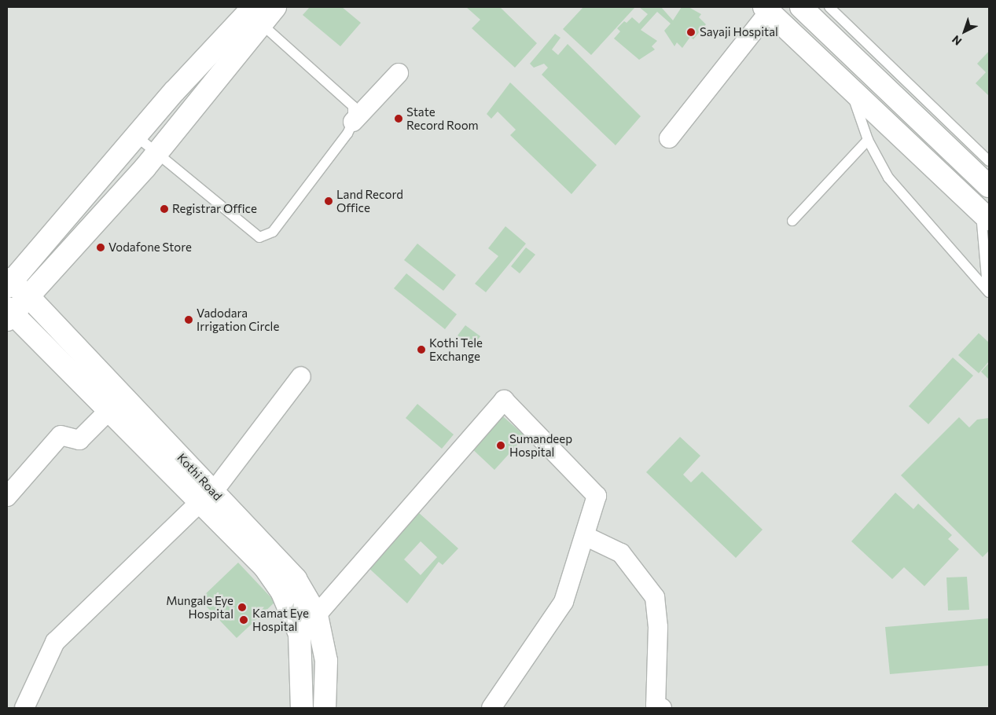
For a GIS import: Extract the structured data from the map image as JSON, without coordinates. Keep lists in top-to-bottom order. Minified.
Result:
{"streets":{"main road":["Kothi Road"]},"places":["Sayaji Hospital","State Record Room","Land Record Office","Registrar Office","Vodafone Store","Vadodara Irrigation Circle","Kothi Tele Exchange","Sumandeep Hospital","Mungale Eye Hospital","Kamat Eye Hospital"],"north":"bottom left"}
